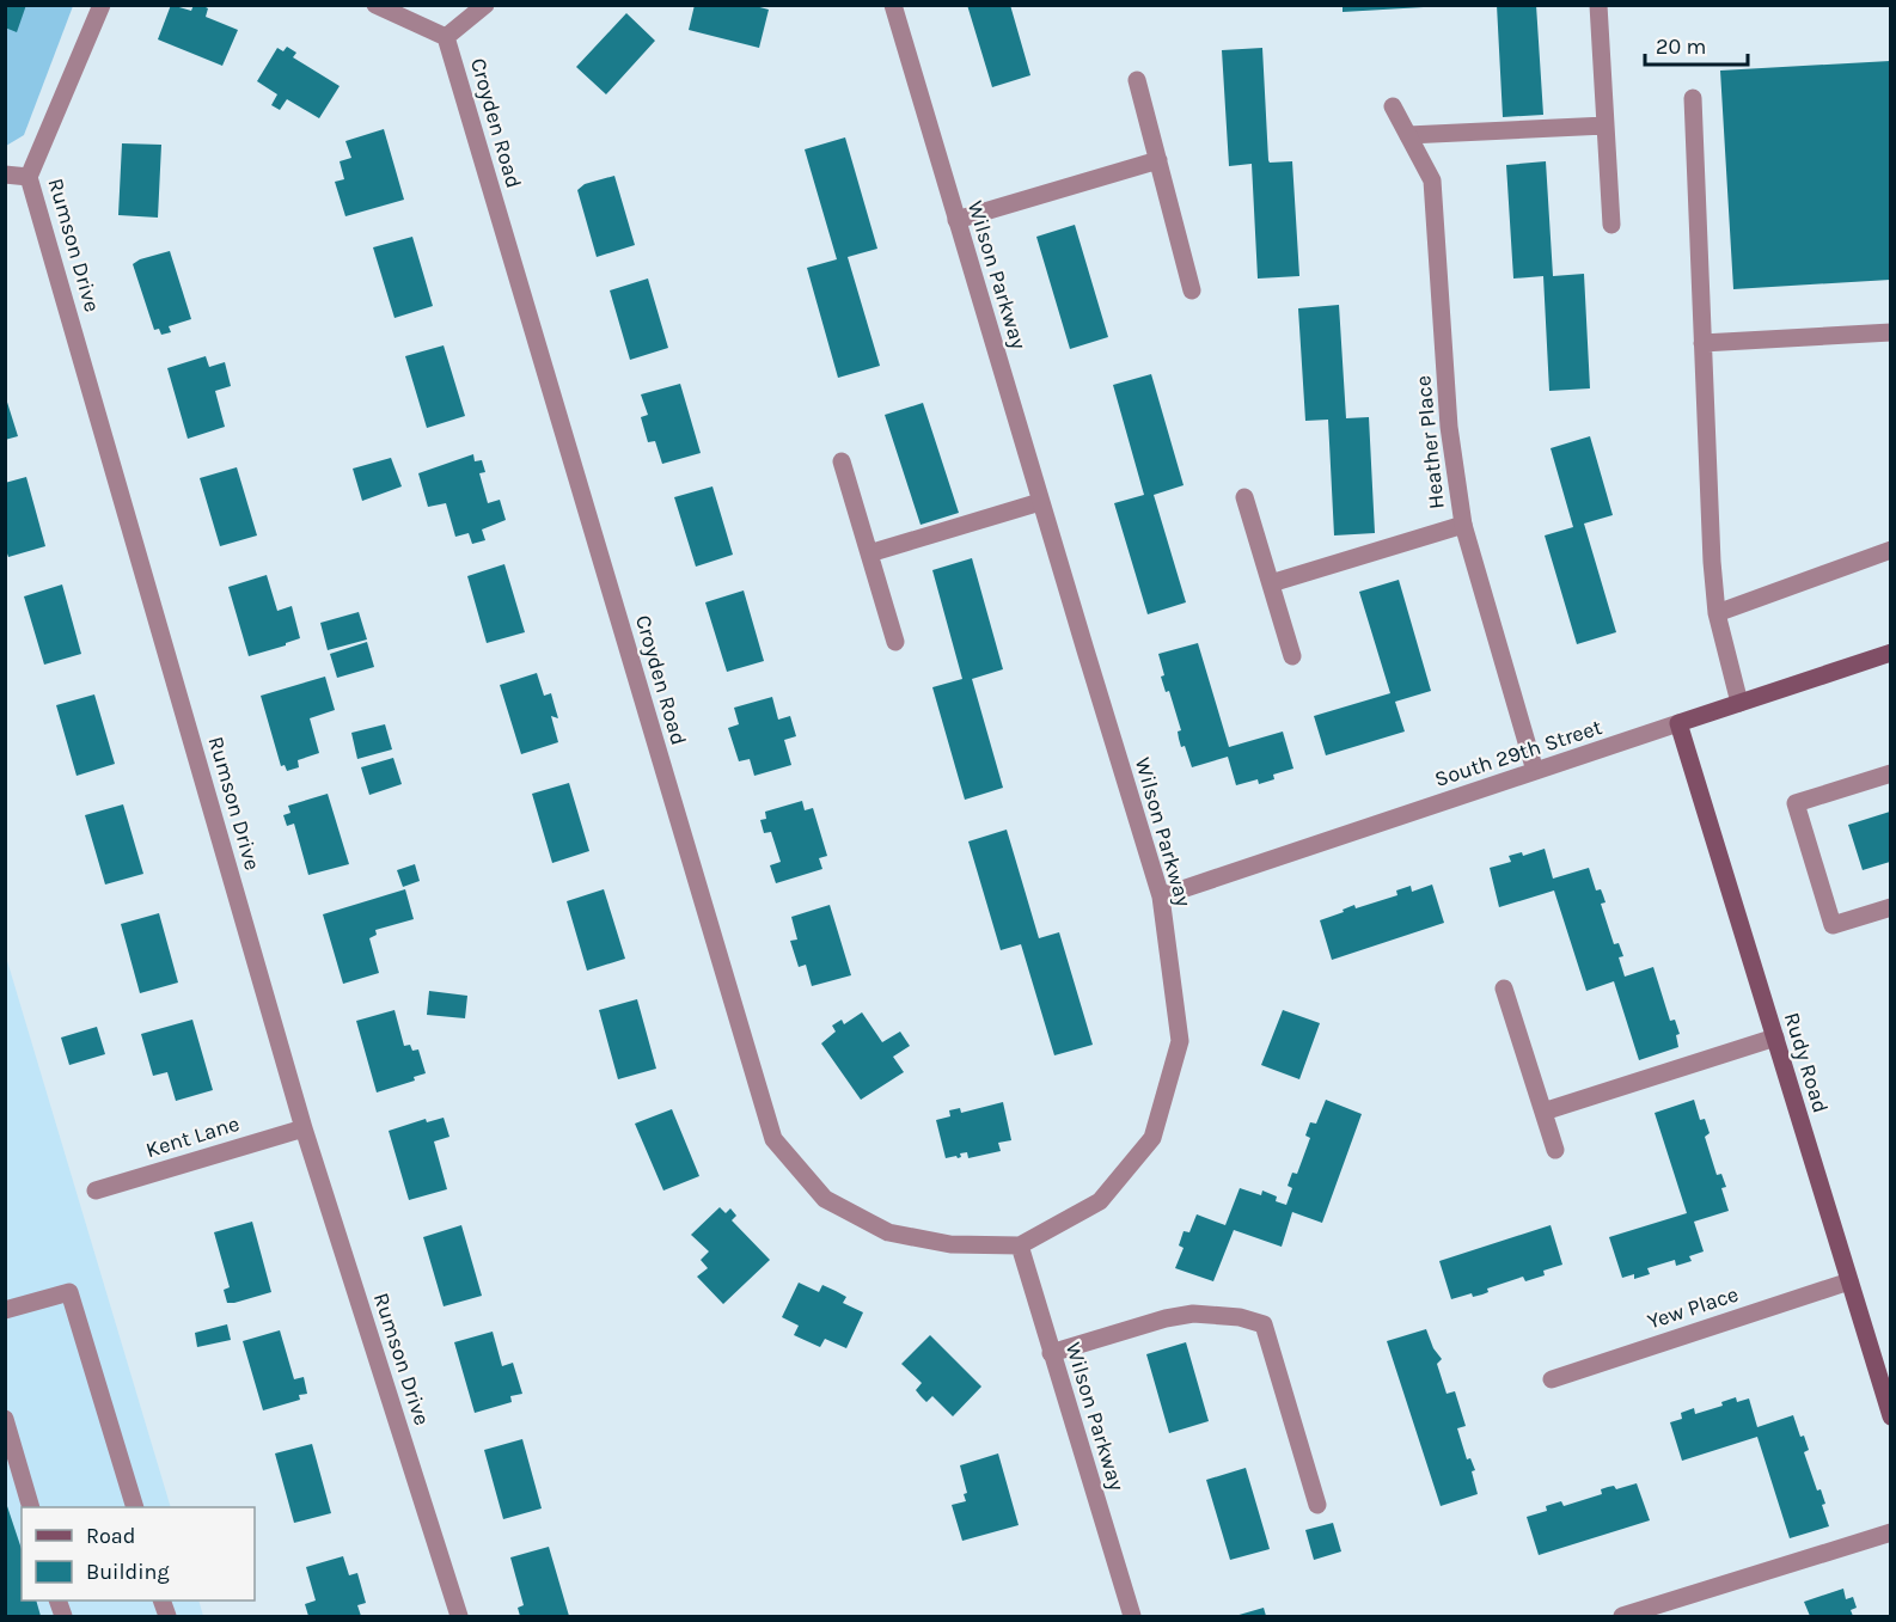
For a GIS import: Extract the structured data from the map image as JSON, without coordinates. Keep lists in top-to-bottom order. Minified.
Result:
{"streets":{"street":["Croyden Road","Rumson Drive","Wilson Parkway","Heather Place","South 29th Street","Rudy Road","Kent Lane","Yew Place"]},"crossings":[["Croyden Road","Wilson Parkway"],["Rumson Drive","Kent Lane"],["Wilson Parkway","South 29th Street"],["Heather Place","South 29th Street"],["South 29th Street","Rudy Road"],["Rudy Road","Yew Place"]],"legend":["Road","Building"],"scale_bar":"20 m"}
